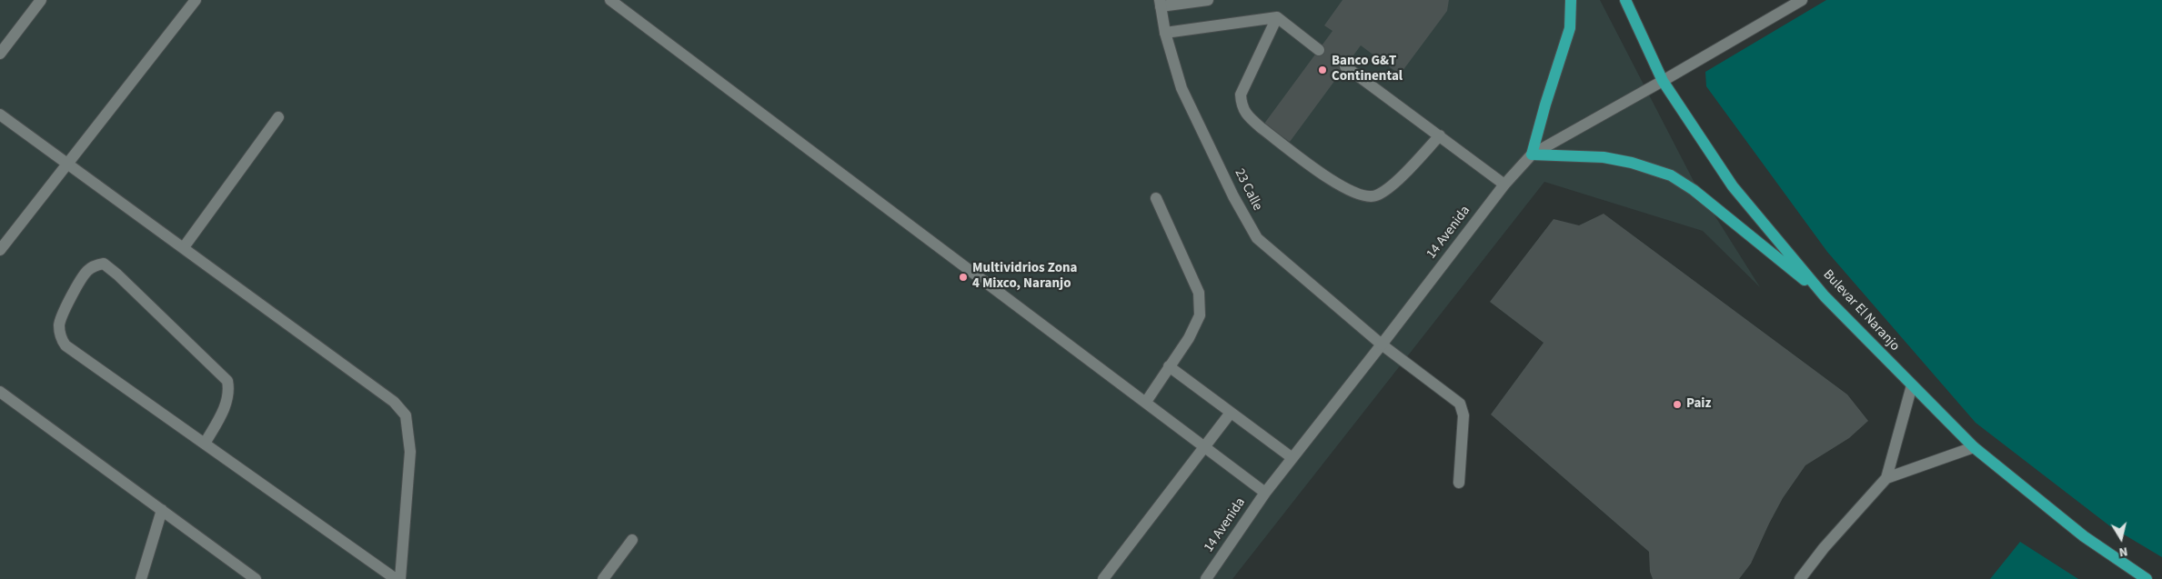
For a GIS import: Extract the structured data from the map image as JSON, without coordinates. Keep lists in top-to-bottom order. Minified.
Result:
{"streets":{"main road":["Bulevar El Naranjo"],"street":["23 Calle","14 Avenida"]},"crossings":[["23 Calle","14 Avenida"],["14 Avenida","Bulevar El Naranjo"]],"places":["Banco G&T Continental","Multividrios Zona 4 Mixco, Naranjo","Paiz"],"north":"bottom"}
